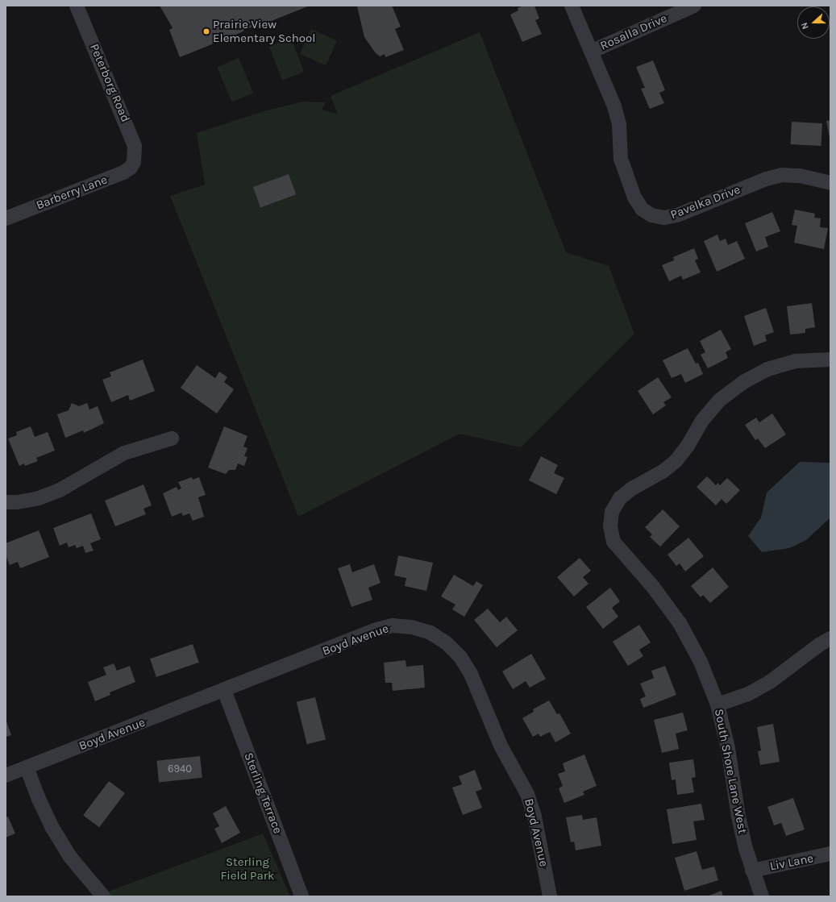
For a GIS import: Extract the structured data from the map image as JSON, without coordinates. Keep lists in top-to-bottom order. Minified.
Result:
{"streets":{"street":["Rosalla Drive","Peterborg Road","Barberry Lane","Pavelka Drive","Boyd Avenue","South Shore Lane West","Sterling Terrace","Liv Lane"]},"crossings":[["Rosalla Drive","Pavelka Drive"],["Peterborg Road","Barberry Lane"],["Boyd Avenue","Sterling Terrace"],["South Shore Lane West","Liv Lane"]],"parks":["Sterling Field Park"],"places":["Prairie View Elementary School"],"house_numbers":["6940"],"north":"left"}
